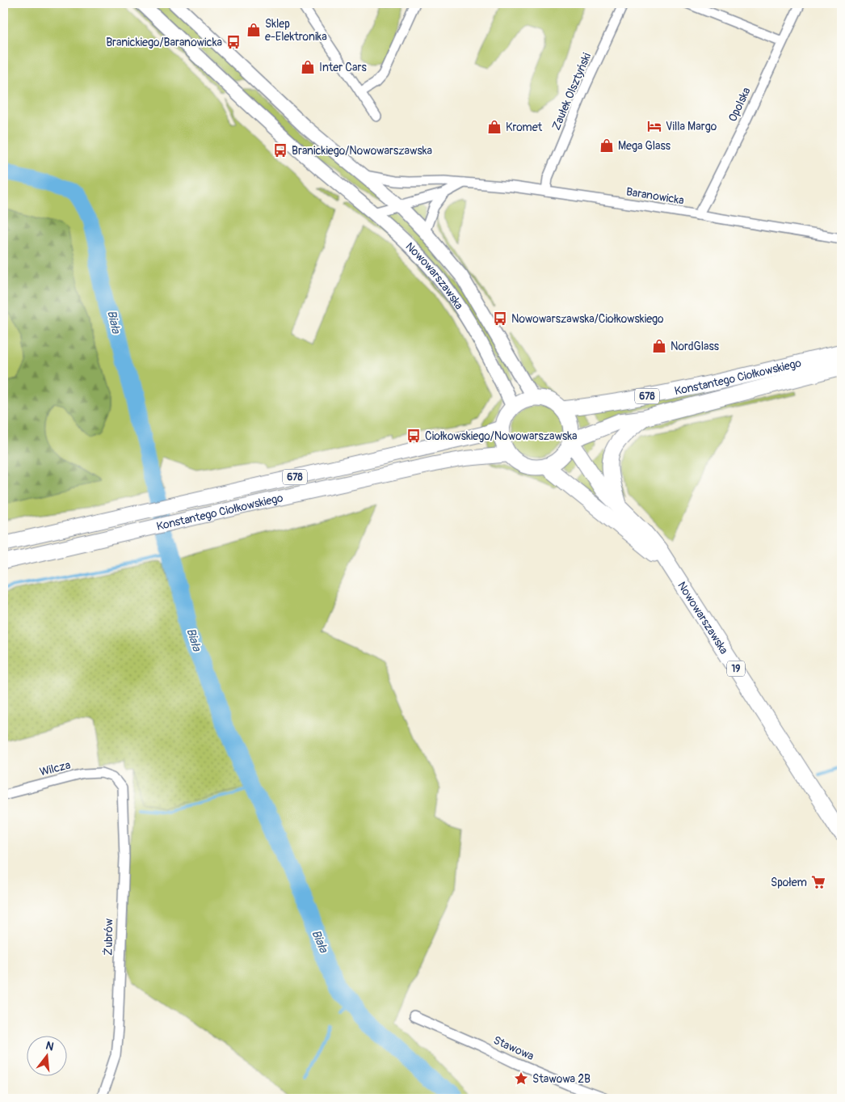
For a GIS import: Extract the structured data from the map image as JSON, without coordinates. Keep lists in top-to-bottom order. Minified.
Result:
{"streets":{"highway":["Nowowarszawska","Konstantego Ciołkowskiego","678","19"],"street":["Zaułek Olsztyński","Opolska","Baranowicka","Wilcza","Żubrów","Stawowa"]},"crossings":[["Zaułek Olsztyński","Baranowicka"],["Opolska","Baranowicka"],["Baranowicka","Nowowarszawska"],["Nowowarszawska","Konstantego Ciołkowskiego"],["Nowowarszawska","19"],["Konstantego Ciołkowskiego","19"],["Wilcza","Żubrów"]],"water":["Biała"],"places":{"shop":["Sklep e-Elektronika","Inter Cars","Kromet","Mega Glass","NordGlass"],"bus stop":["Branickiego/Baranowicka","Branickiego/Nowowarszawska","Nowowarszawska/Ciołkowskiego","Ciołkowskiego/Nowowarszawska"],"hotel":["Villa Margo"],"supermarket":["Społem"],"place":["Stawowa 2B"]},"north":"top"}
